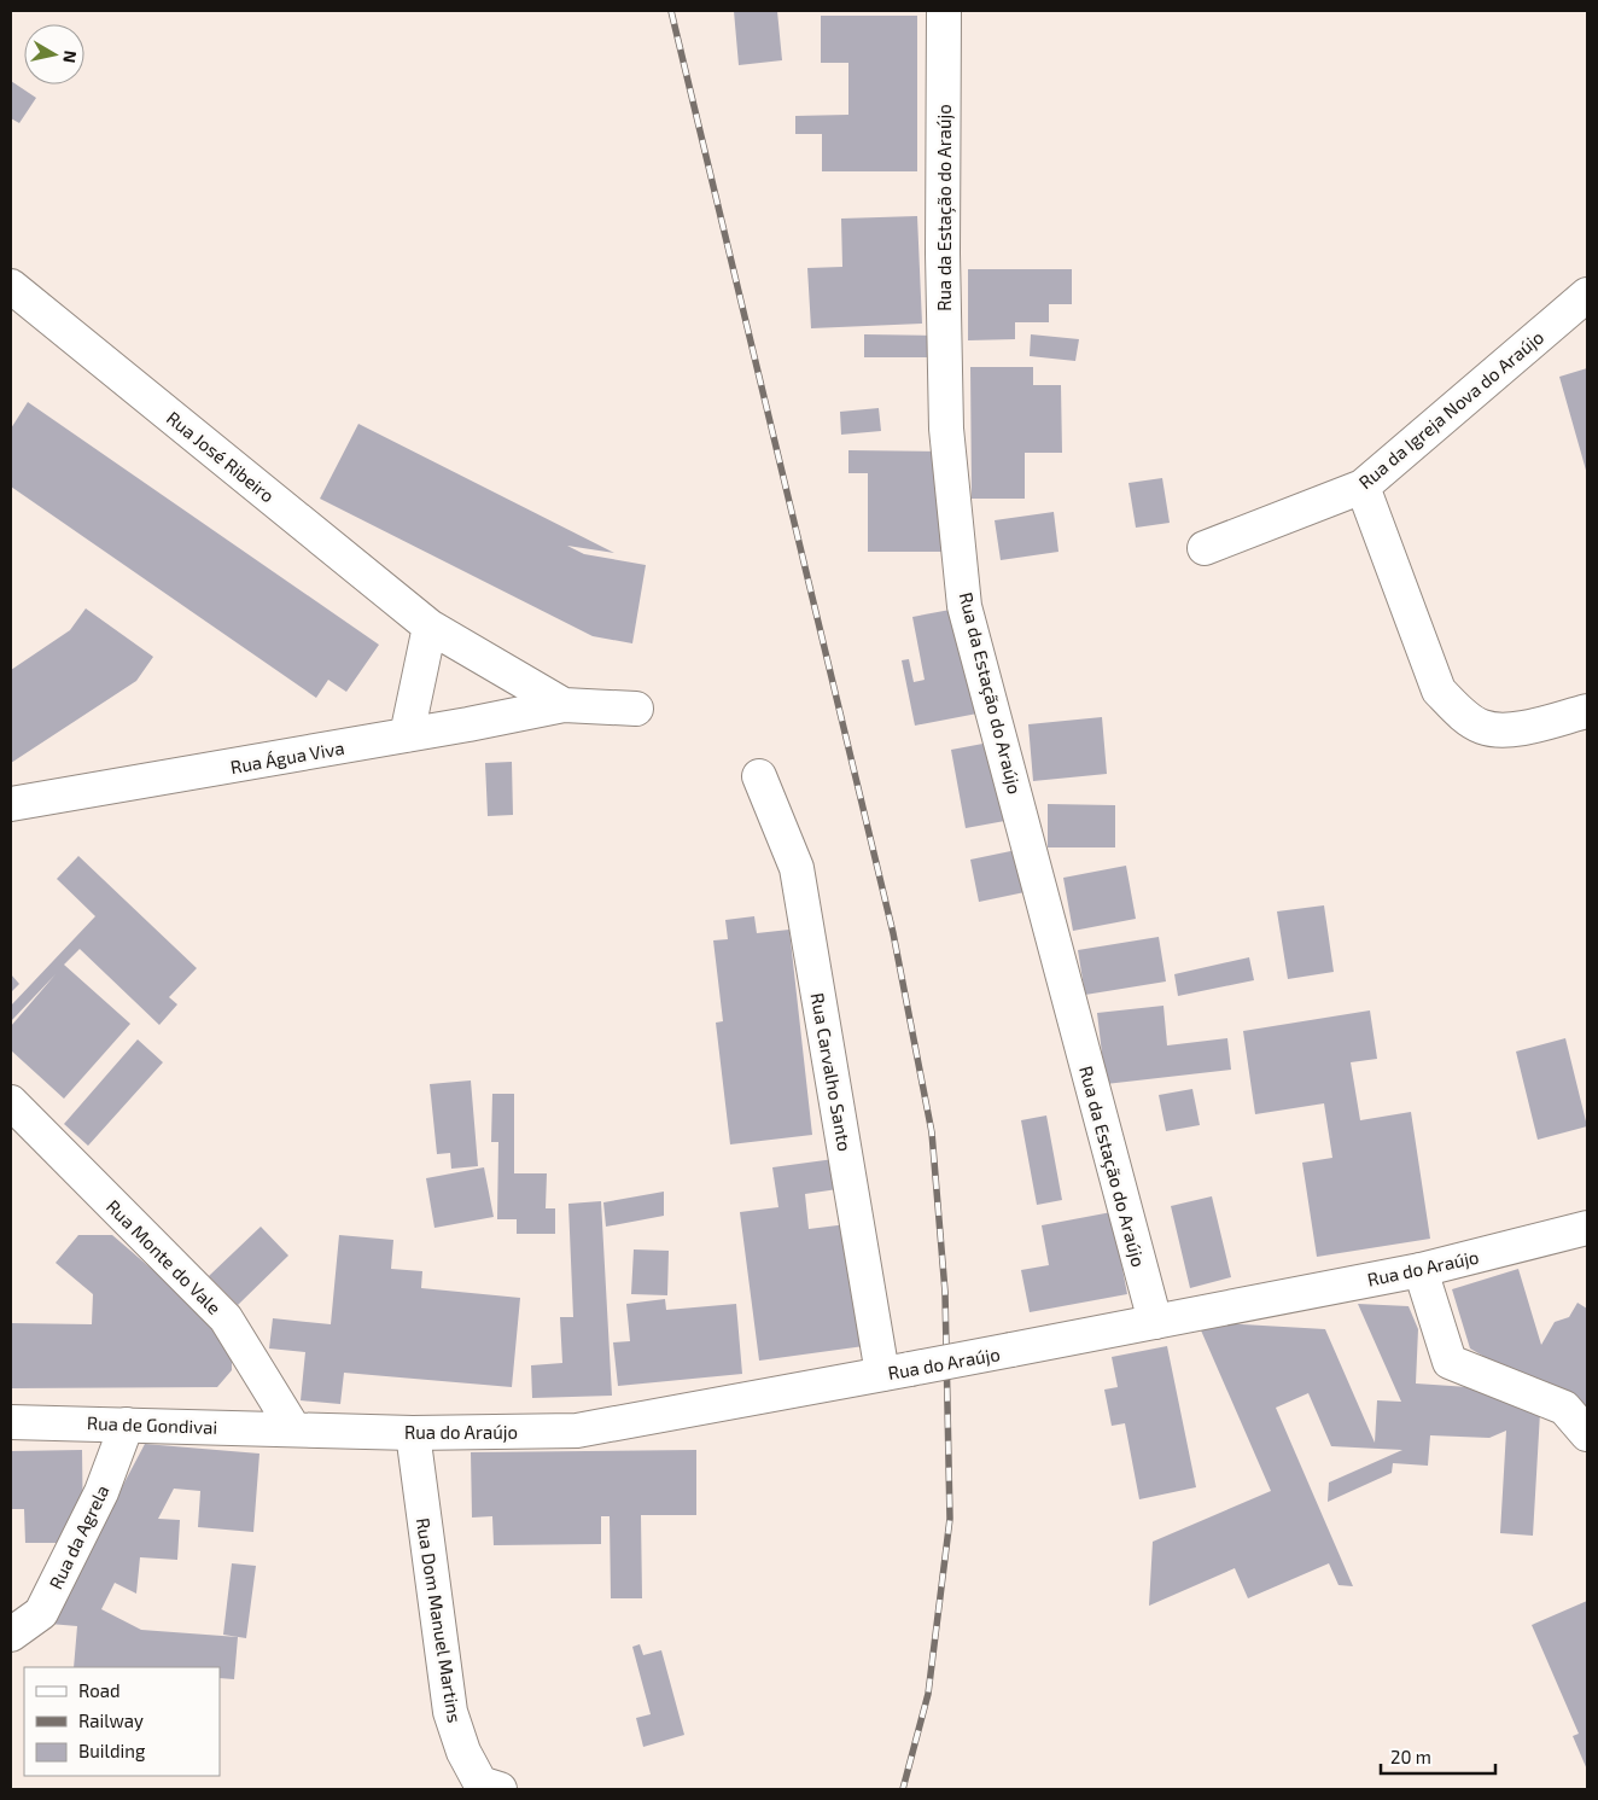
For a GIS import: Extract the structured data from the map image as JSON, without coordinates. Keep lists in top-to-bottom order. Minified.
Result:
{"streets":{"street":["Rua da Estação do Araújo","Rua da Igreja Nova do Araújo","Rua José Ribeiro","Rua Água Viva","Rua Carvalho Santo","Rua Monte do Vale","Rua do Araújo","Rua de Gondivai","Rua da Agrela","Rua Dom Manuel Martins"]},"crossings":[["Rua da Estação do Araújo","Rua do Araújo"],["Rua José Ribeiro","Rua Água Viva"],["Rua Carvalho Santo","Rua do Araújo"],["Rua Monte do Vale","Rua do Araújo"],["Rua Monte do Vale","Rua de Gondivai"],["Rua do Araújo","Rua de Gondivai"],["Rua do Araújo","Rua Dom Manuel Martins"],["Rua de Gondivai","Rua da Agrela"]],"legend":["Road","Railway","Building"],"scale_bar":"20 m","north":"right"}
